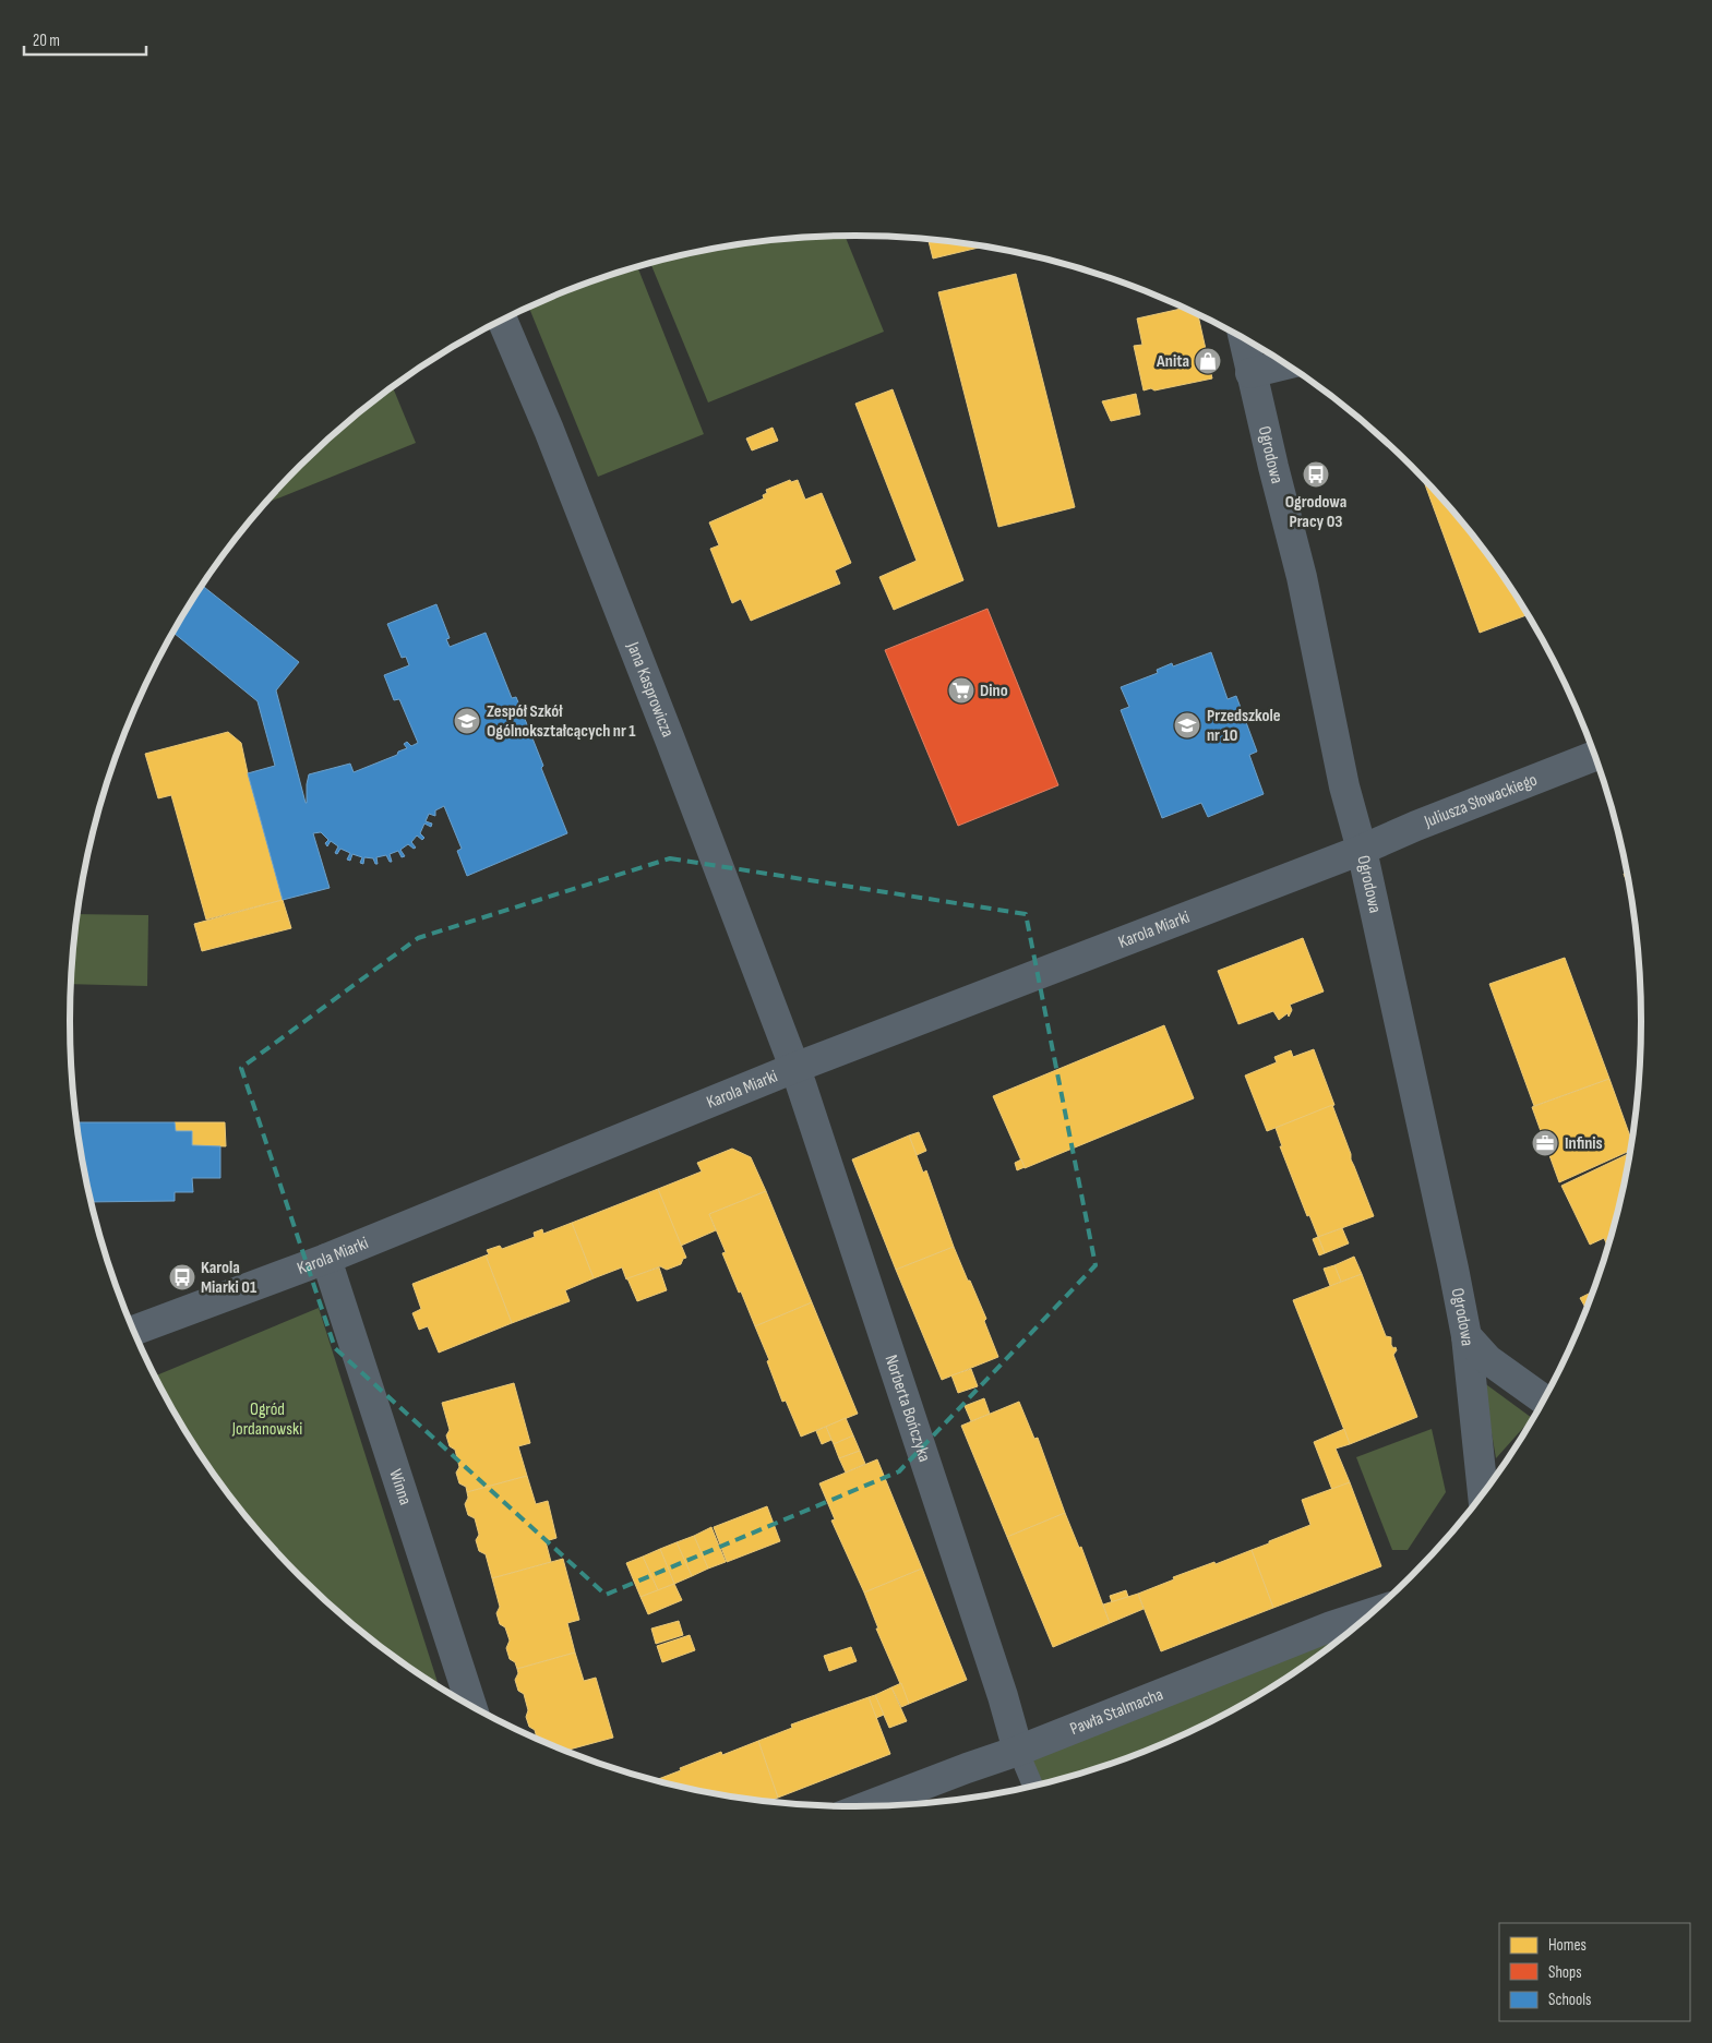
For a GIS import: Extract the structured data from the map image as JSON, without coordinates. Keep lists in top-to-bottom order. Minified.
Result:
{"streets":{"street":["Ogrodowa","Jana Kasprowicza","Juliusza Słowackiego","Karola Miarki","Norberta Bończyka","Winna","Pawła Stalmacha"]},"crossings":[["Ogrodowa","Juliusza Słowackiego"],["Ogrodowa","Karola Miarki"],["Jana Kasprowicza","Karola Miarki"],["Jana Kasprowicza","Norberta Bończyka"],["Juliusza Słowackiego","Karola Miarki"],["Karola Miarki","Norberta Bończyka"],["Karola Miarki","Winna"],["Norberta Bończyka","Pawła Stalmacha"]],"parks":["Ogród Jordanowski"],"places":{"shop":["Anita"],"bus stop":["Ogrodowa Pracy 03","Karola Miarki 01"],"supermarket":["Dino"],"school or university":["Zespół Szkół Ogólnokształcących nr 1","Przedszkole nr 10"],"office":["Infinis"]},"legend":["Homes","Shops","Schools"],"scale_bar":"20 m"}
